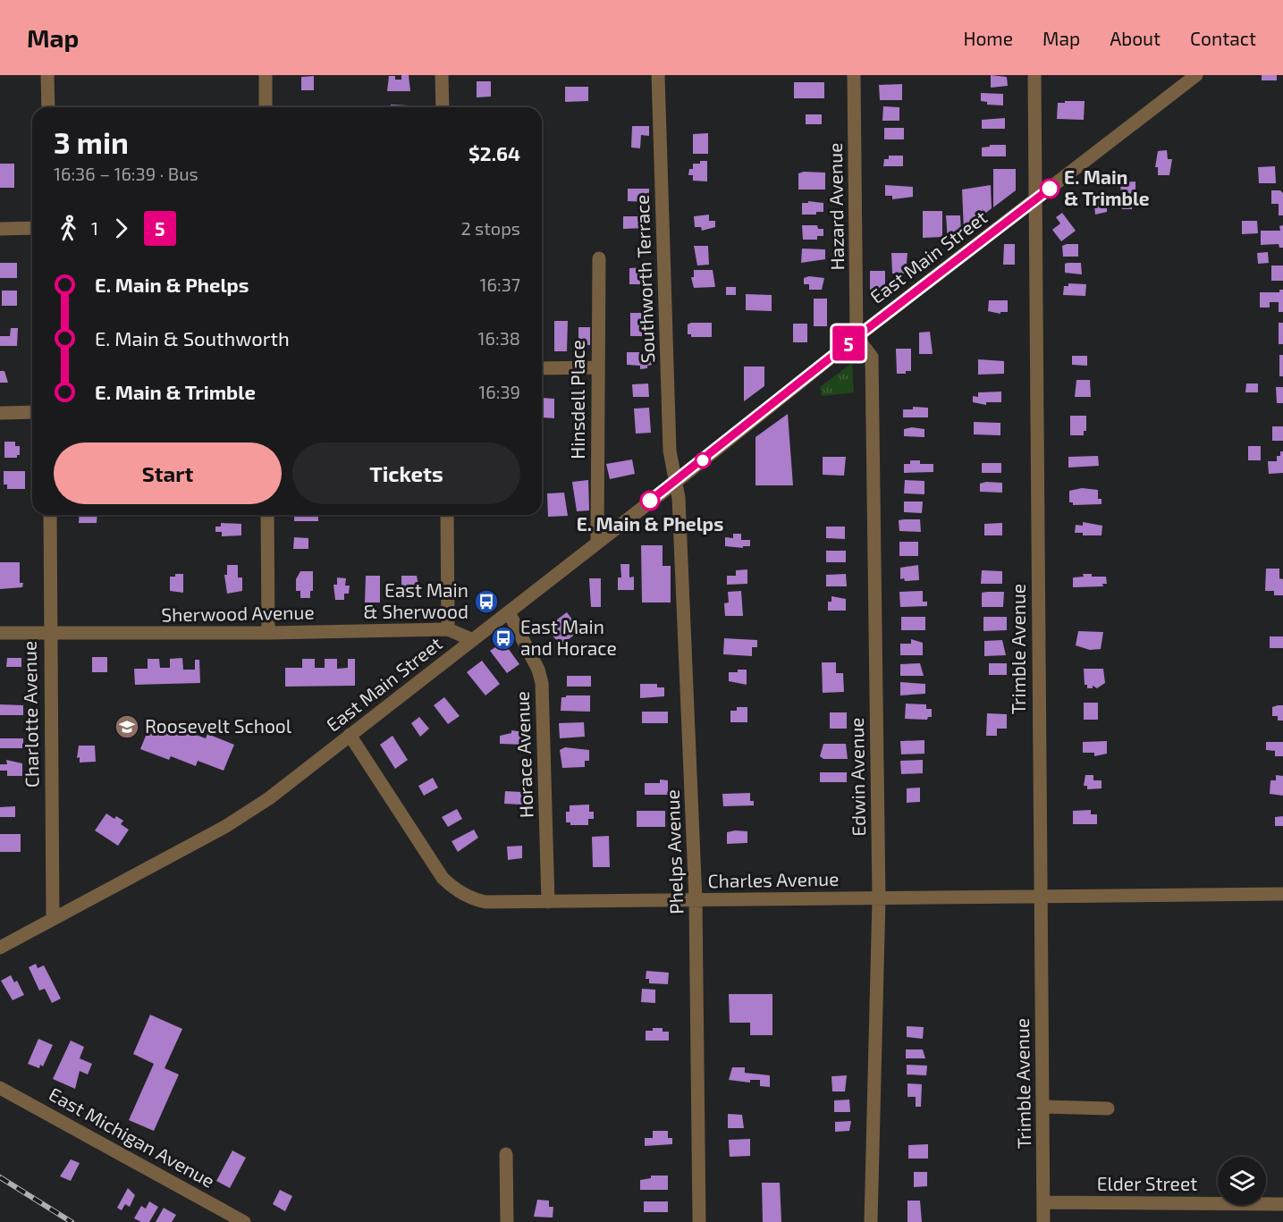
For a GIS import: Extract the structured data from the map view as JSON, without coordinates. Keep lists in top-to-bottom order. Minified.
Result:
{"streets":{"street":["Hazard Avenue","East Main Street","Southworth Terrace","Hinsdell Place","Sherwood Avenue","Trimble Avenue","Charlotte Avenue","Horace Avenue","Edwin Avenue","Phelps Avenue","Charles Avenue","East Michigan Avenue","Elder Street"]},"crossings":[["Hazard Avenue","East Main Street"],["Hazard Avenue","Edwin Avenue"],["East Main Street","Southworth Terrace"],["East Main Street","Hinsdell Place"],["East Main Street","Sherwood Avenue"],["East Main Street","Trimble Avenue"],["East Main Street","Charlotte Avenue"],["East Main Street","Horace Avenue"],["East Main Street","Edwin Avenue"],["East Main Street","Phelps Avenue"],["East Main Street","Charles Avenue"],["Southworth Terrace","Phelps Avenue"],["Sherwood Avenue","Charlotte Avenue"],["Trimble Avenue","Charles Avenue"],["Trimble Avenue","Elder Street"],["Horace Avenue","Charles Avenue"],["Edwin Avenue","Charles Avenue"],["Phelps Avenue","Charles Avenue"]],"places":{"other":["E. Main & Trimble","E. Main & Phelps"],"bus stop":["East Main & Sherwood","East Main and Horace"],"school or university":["Roosevelt School"]},"lines":["bus line 5"],"page":{"header":"Map","nav":["Home","Map","About","Contact"],"on_map":"5","heading":["3 min","16:36 – 16:39 · Bus","$2.64"],"legs":["1","5","2 stops"],"list":[{"name":"E. Main & Phelps","value":"16:37"},{"name":"E. Main & Southworth","value":"16:38"},{"name":"E. Main & Trimble","value":"16:39"}],"buttons":["Start","Tickets"]}}
